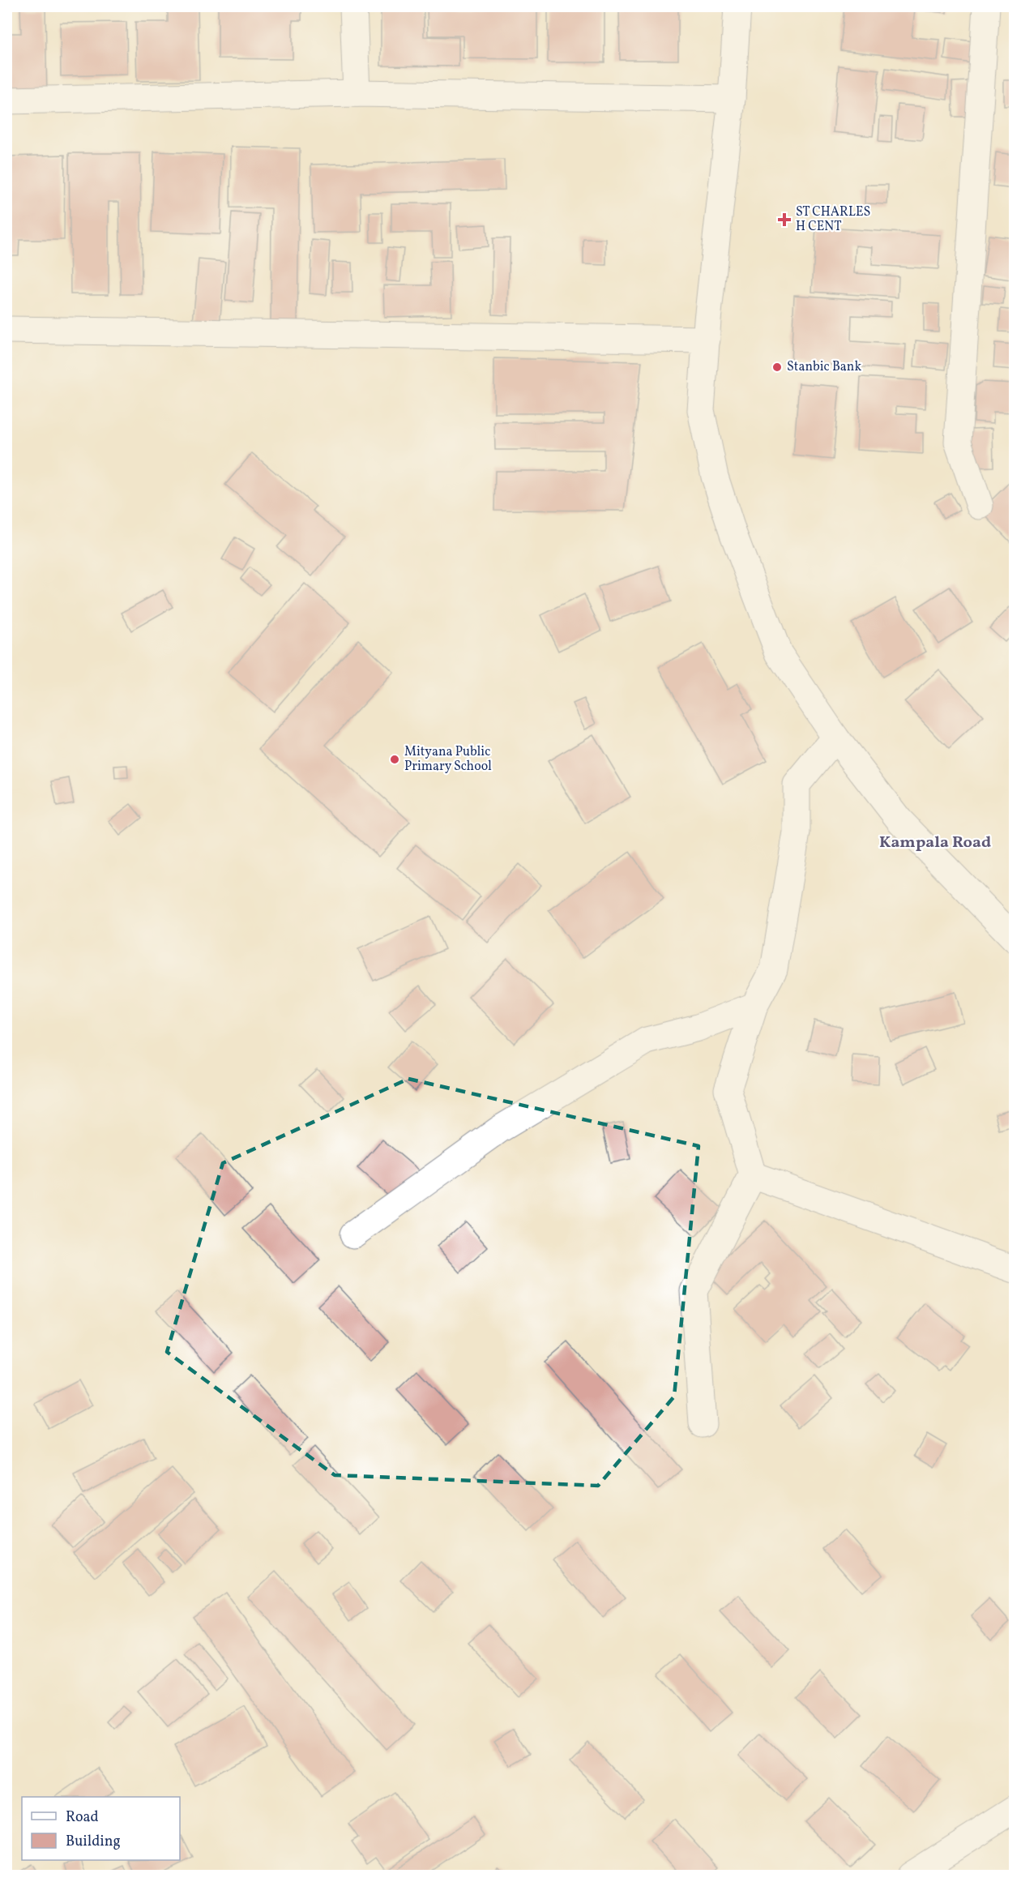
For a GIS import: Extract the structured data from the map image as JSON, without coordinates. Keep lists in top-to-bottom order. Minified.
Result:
{"districts":["Kampala Road"],"places":{"health":["ST CHARLES H CENT"],"other":["Stanbic Bank","Mityana Public Primary School"]},"legend":["Road","Building"]}
